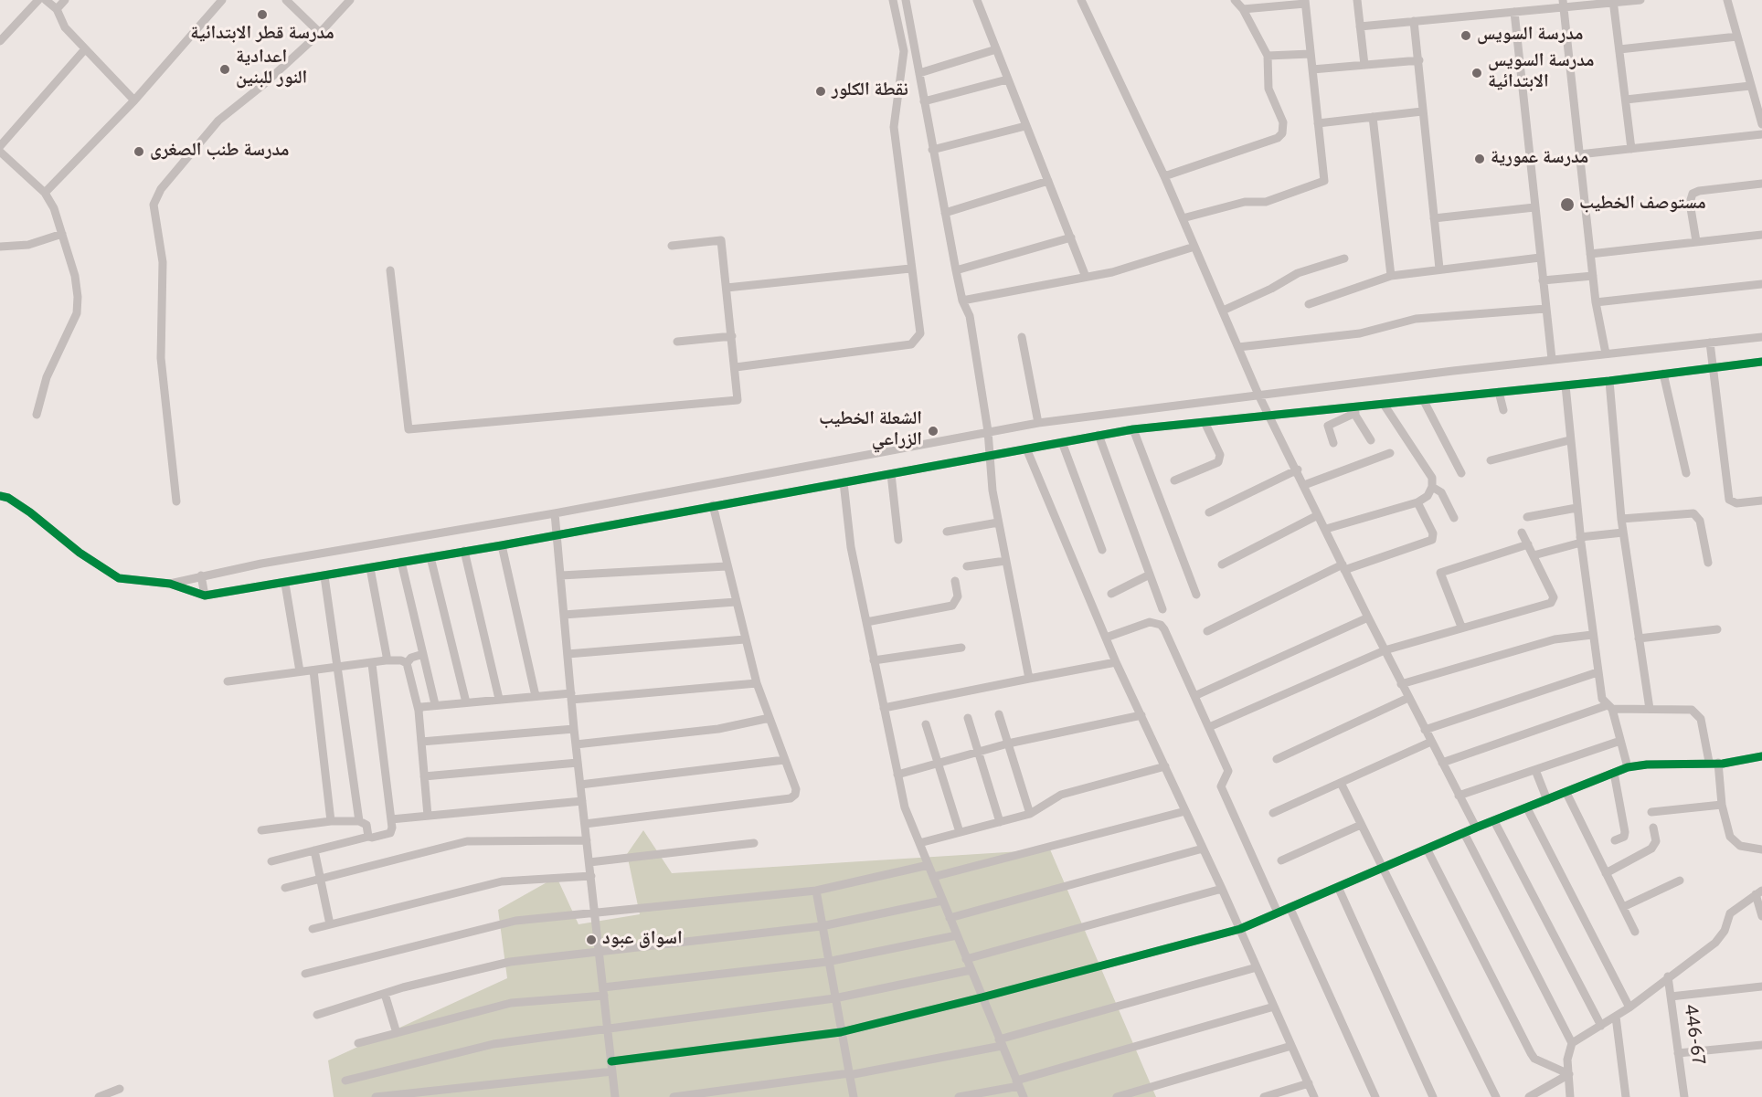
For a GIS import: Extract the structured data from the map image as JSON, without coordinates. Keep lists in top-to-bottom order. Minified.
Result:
{"streets":{"street":["446-67"]},"places":["مدرسة قطر الابتدائية","مدرسة السويس","اعدادية النور للبنين","مدرسة السويس الابتدائية","نقطة الكلور","مدرسة طنب الصغرى","مدرسة عمورية","مستوصف الخطيب","الشعلة الخطيب الزراعي","اسواق عبود"]}
